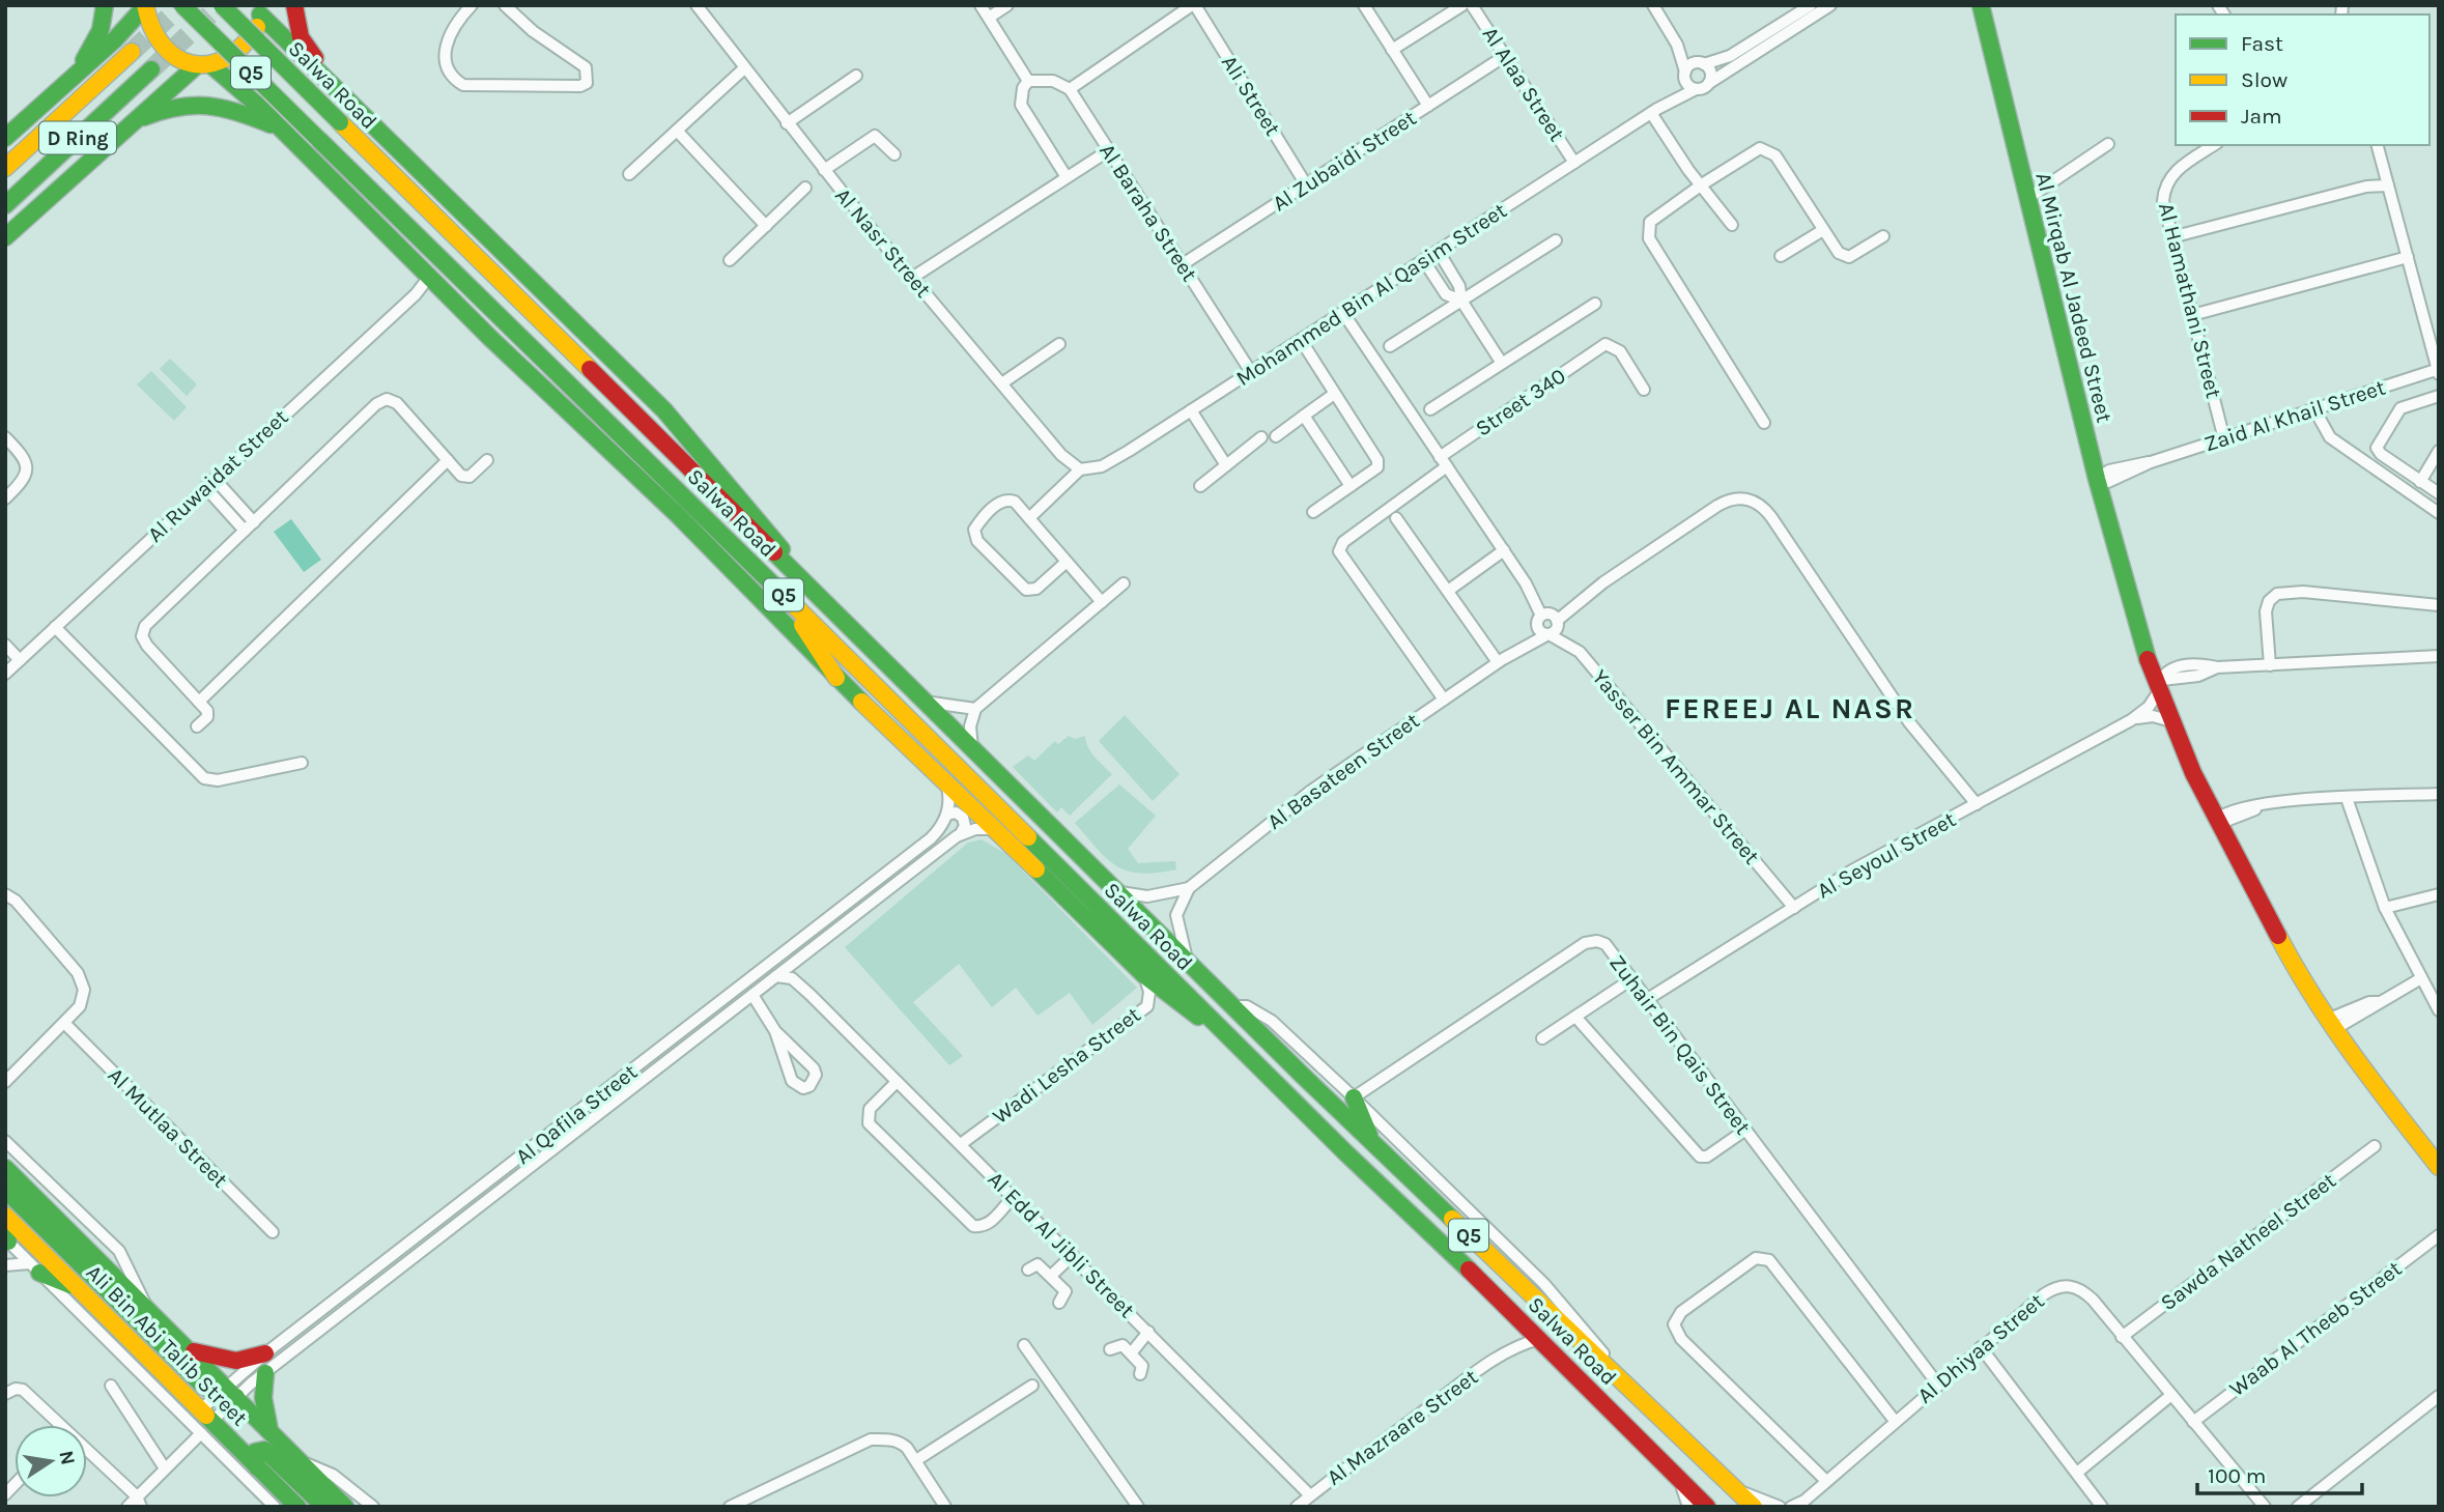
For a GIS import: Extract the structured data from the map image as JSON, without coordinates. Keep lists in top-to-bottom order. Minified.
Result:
{"streets":{"main road":["Q5","Salwa Road","D Ring","Al Mirqab Al Jadeed Street","Ali Bin Abi Talib Street"],"street":["Al Alaa Street","Ali Street","Al Zubaidi Street","Al Baraha Street","Al Nasr Street","Mohammed Bin Al Qasim Street","Al Hamathani Street","Street 340","Zaid Al Khail Street","Al Ruwaidat Street","Yasser Bin Ammar Street","Al Basateen Street","Al Seyoul Street","Zuhair Bin Qais Street","Wadi Lesha Street","Al Qafila Street","Al Mutlaa Street","Sawda Natheel Street","Al Edd Al Jibli Street","Waab Al Theeb Street","Al Dhiyaa Street","Al Mazraare Street"]},"crossings":[["Al Alaa Street","Al Zubaidi Street"],["Al Alaa Street","Mohammed Bin Al Qasim Street"],["Salwa Road","D Ring"],["Salwa Road","Al Ruwaidat Street"],["Salwa Road","Al Basateen Street"],["Salwa Road","Zuhair Bin Qais Street"],["Salwa Road","Wadi Lesha Street"],["Salwa Road","Al Mazraare Street"],["Ali Street","Al Zubaidi Street"],["Al Zubaidi Street","Al Baraha Street"],["Al Baraha Street","Mohammed Bin Al Qasim Street"],["Al Nasr Street","Mohammed Bin Al Qasim Street"],["Al Mirqab Al Jadeed Street","Zaid Al Khail Street"],["Al Mirqab Al Jadeed Street","Al Seyoul Street"],["Al Hamathani Street","Zaid Al Khail Street"],["Yasser Bin Ammar Street","Al Basateen Street"],["Yasser Bin Ammar Street","Al Seyoul Street"],["Al Basateen Street","Al Seyoul Street"],["Al Seyoul Street","Zuhair Bin Qais Street"],["Zuhair Bin Qais Street","Al Dhiyaa Street"],["Wadi Lesha Street","Al Edd Al Jibli Street"],["Al Qafila Street","Al Edd Al Jibli Street"],["Al Qafila Street","Ali Bin Abi Talib Street"],["Sawda Natheel Street","Al Dhiyaa Street"],["Al Edd Al Jibli Street","Al Mazraare Street"],["Waab Al Theeb Street","Al Dhiyaa Street"]],"districts":["FEREEJ AL NASR"],"legend":["Fast","Slow","Jam"],"scale_bar":"100 m","north":"right"}
